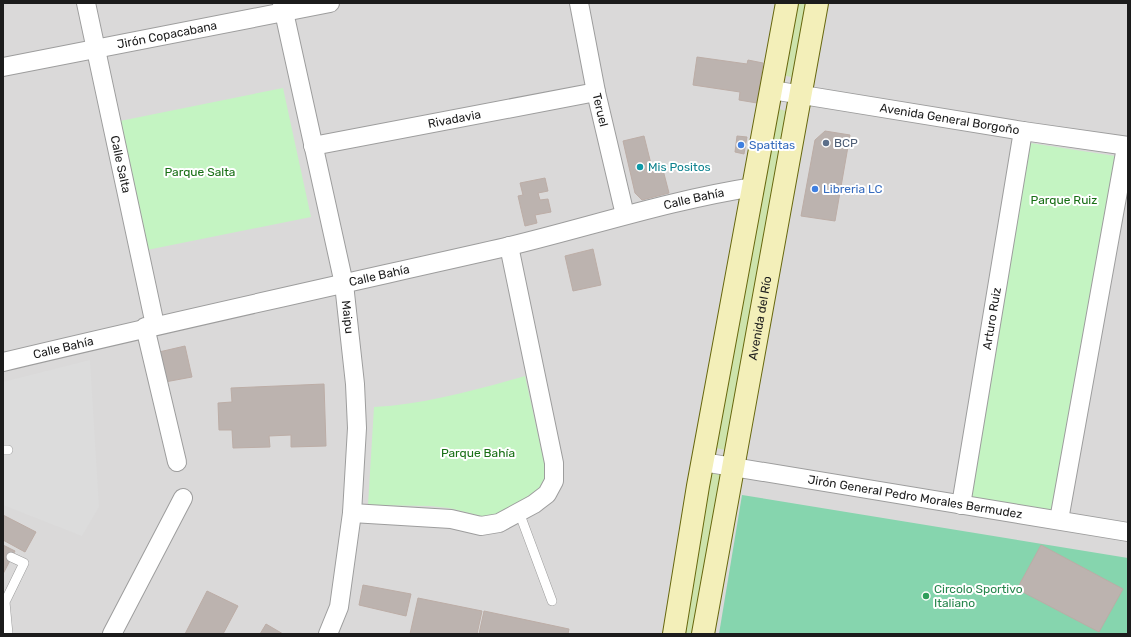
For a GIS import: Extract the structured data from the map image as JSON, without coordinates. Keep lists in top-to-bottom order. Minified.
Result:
{"streets":{"main road":["Avenida del Río"],"street":["Jirón Copacabana","Teruel","Rivadavia","Avenida General Borgoño","Calle Salta","Calle Bahía","Maipu","Arturo Ruiz","Jirón General Pedro Morales Bermudez"]},"crossings":[["Jirón Copacabana","Calle Salta"],["Jirón Copacabana","Maipu"],["Teruel","Rivadavia"],["Teruel","Calle Bahía"],["Rivadavia","Maipu"],["Avenida General Borgoño","Avenida del Río"],["Avenida General Borgoño","Arturo Ruiz"],["Calle Salta","Calle Bahía"],["Calle Bahía","Maipu"],["Avenida del Río","Jirón General Pedro Morales Bermudez"],["Arturo Ruiz","Jirón General Pedro Morales Bermudez"]],"parks":["Parque Salta","Parque Ruiz","Parque Bahía"],"places":["BCP","Spatitas","Mis Positos","Libreria LC","Circolo Sportivo Italiano"]}
